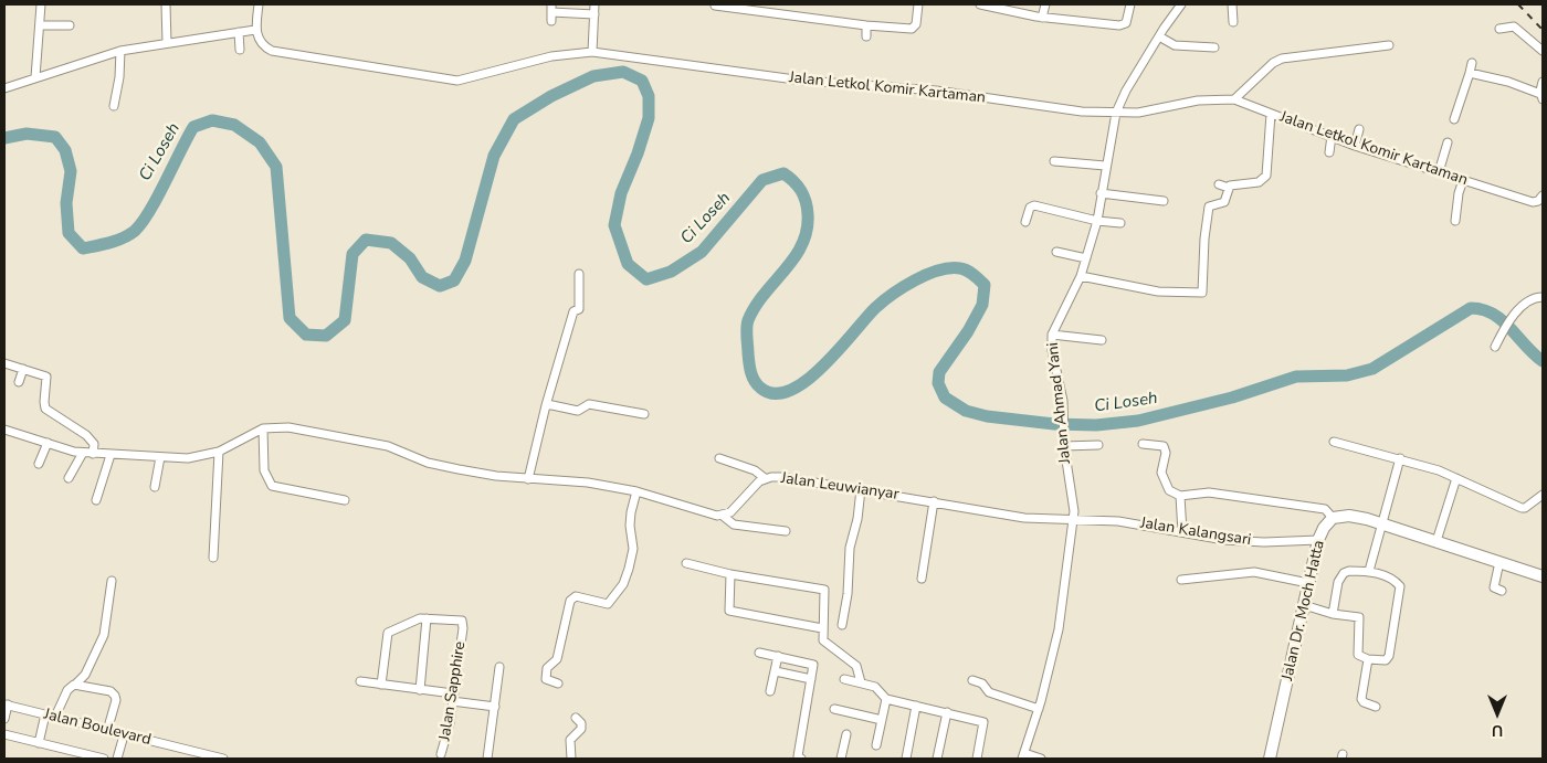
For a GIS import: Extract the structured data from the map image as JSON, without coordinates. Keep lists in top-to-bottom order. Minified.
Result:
{"streets":{"highway":["Jalan Dr. Moch Hatta"],"street":["Jalan Letkol Komir Kartaman","Jalan Ahmad Yani","Jalan Leuwianyar","Jalan Kalangsari","Jalan Sapphire","Jalan Boulevard"]},"crossings":[["Jalan Letkol Komir Kartaman","Jalan Ahmad Yani"],["Jalan Ahmad Yani","Jalan Leuwianyar"],["Jalan Ahmad Yani","Jalan Kalangsari"],["Jalan Leuwianyar","Jalan Kalangsari"],["Jalan Kalangsari","Jalan Dr. Moch Hatta"]],"water":["Ci Loseh"],"north":"bottom"}
